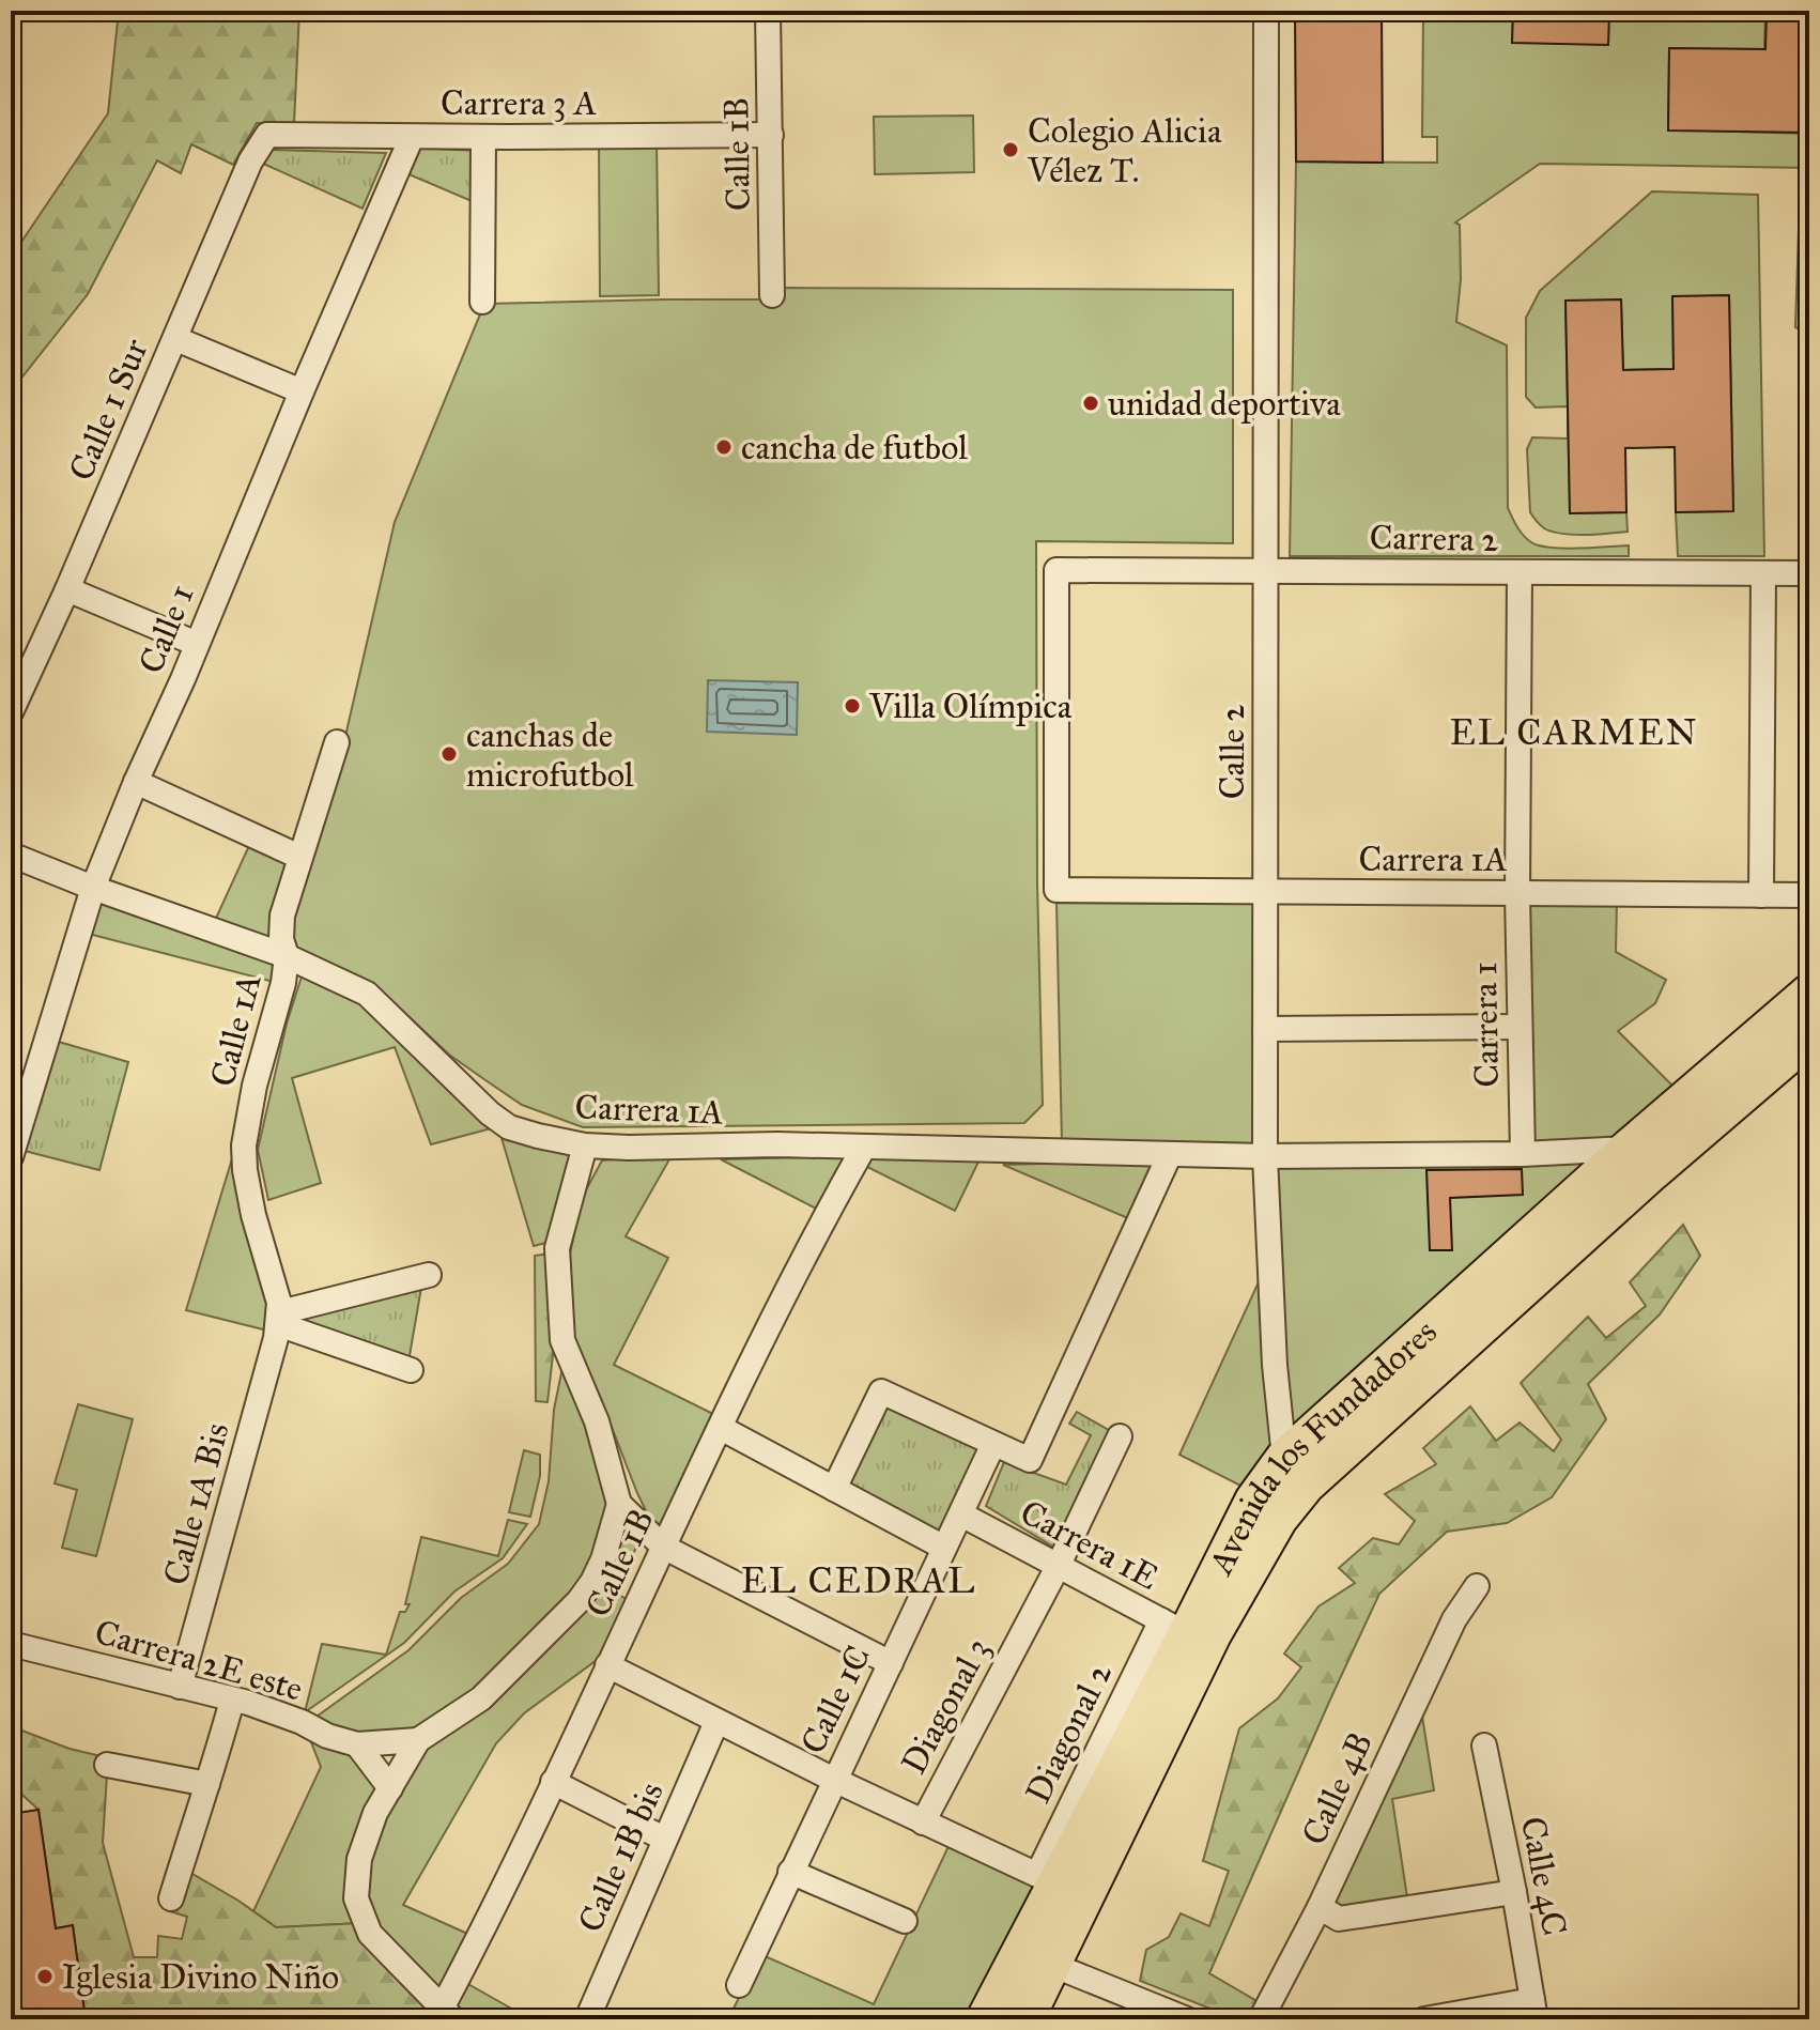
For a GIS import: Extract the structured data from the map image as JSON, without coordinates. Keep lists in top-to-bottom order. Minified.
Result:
{"streets":{"main road":["Avenida los Fundadores"],"street":["Carrera 3 A","Calle 1B","Calle 1 Sur","Carrera 2","Calle 1","Calle 2","Carrera 1A","Carrera 1","Calle 1A","Calle 1A Bis","Carrera 1E","Carrera 2E este","Calle 1C","Diagonal 3","Diagonal 2","Calle 4B","Calle 1B bis","Calle 4C"]},"crossings":[["Carrera 3 A","Calle 1B"],["Carrera 3 A","Calle 1 Sur"],["Carrera 3 A","Calle 1"],["Calle 1B","Carrera 1A"],["Carrera 2","Calle 2"],["Carrera 2","Carrera 1A"],["Carrera 2","Carrera 1"],["Calle 1","Carrera 1A"],["Calle 2","Carrera 1A"],["Calle 2","Avenida los Fundadores"],["Carrera 1A","Carrera 1"],["Carrera 1A","Calle 1A"],["Calle 1A","Calle 1A Bis"],["Avenida los Fundadores","Carrera 1E"],["Avenida los Fundadores","Diagonal 2"],["Calle 1A Bis","Carrera 2E este"],["Carrera 1E","Calle 1C"],["Carrera 1E","Diagonal 3"],["Carrera 1E","Diagonal 2"],["Diagonal 3","Diagonal 2"]],"districts":["EL CARMEN","EL CEDRAL"],"places":["Colegio Alicia Vélez T.","unidad deportiva","cancha de futbol","Villa Olímpica","canchas de microfutbol","Iglesia Divino Niño"]}
